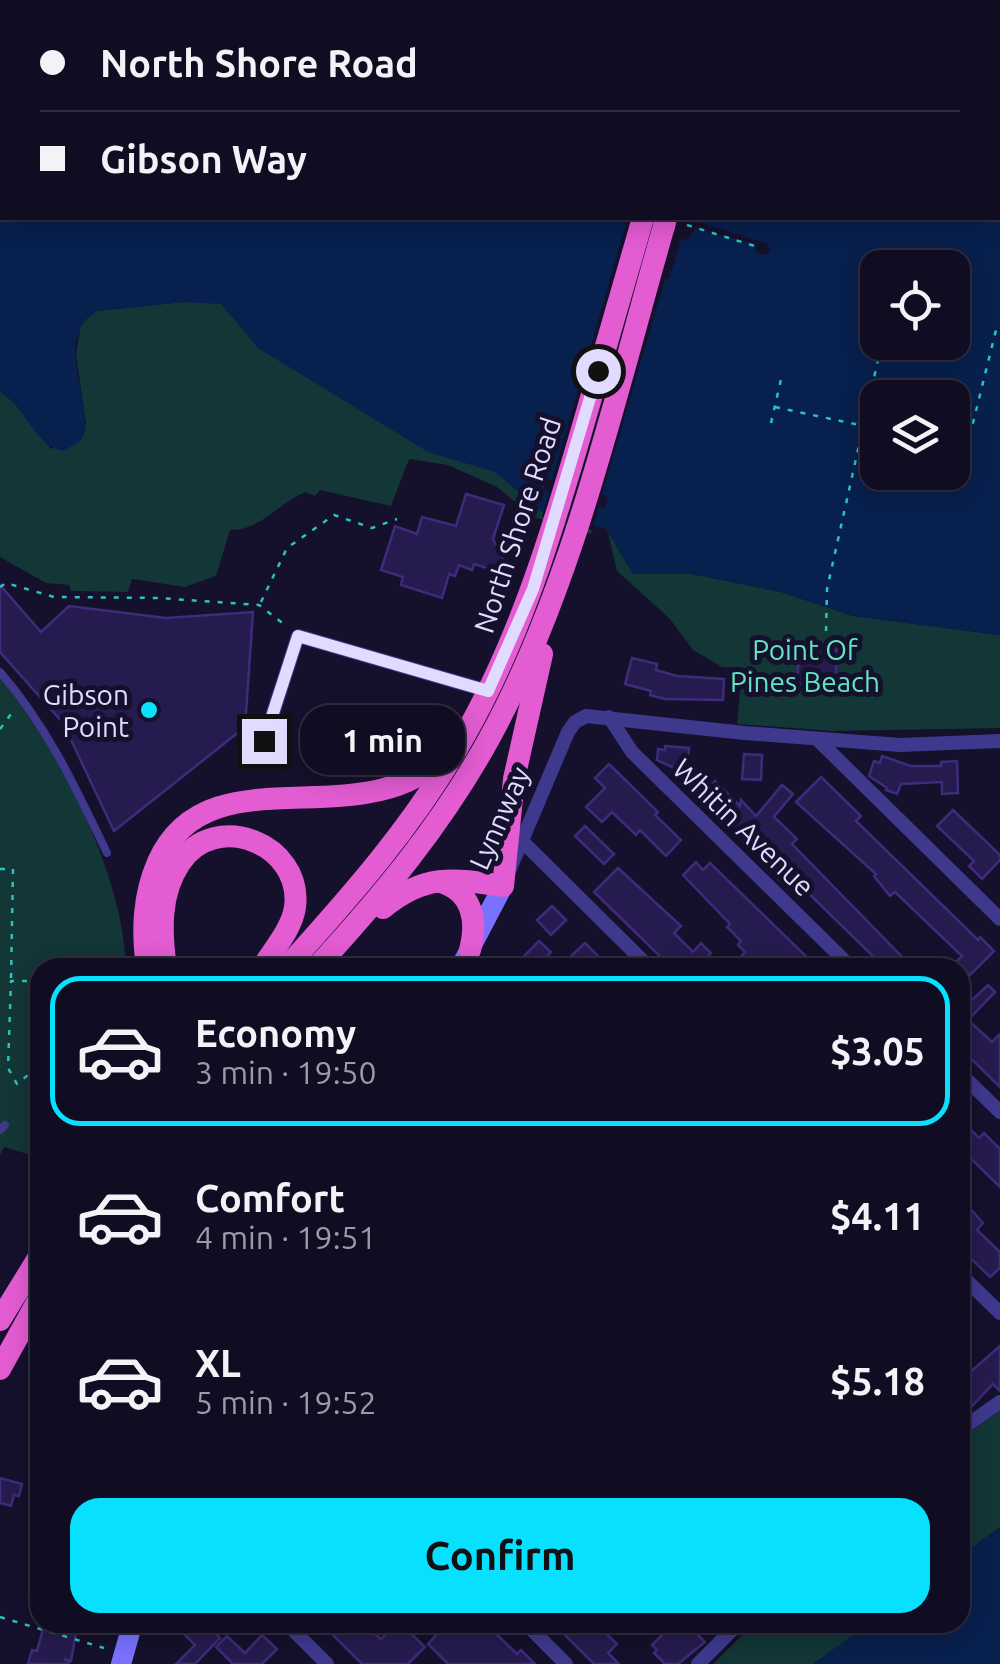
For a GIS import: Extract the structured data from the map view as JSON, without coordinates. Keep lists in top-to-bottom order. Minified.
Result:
{"streets":{"highway":["North Shore Road"],"main road":["Lynnway"],"street":["Whitin Avenue"]},"crossings":[["Lynnway","Whitin Avenue"]],"parks":["Point Of Pines Beach"],"places":["Gibson Point"],"page":{"banner":["North Shore Road","Gibson Way"],"bubble":"1 min","list":[{"name":"Economy","note":"3 min · 19:50","value":"$3.05"},{"name":"Comfort","note":"4 min · 19:51","value":"$4.11"},{"name":"XL","note":"5 min · 19:52","value":"$5.18"}],"buttons":"Confirm"}}
